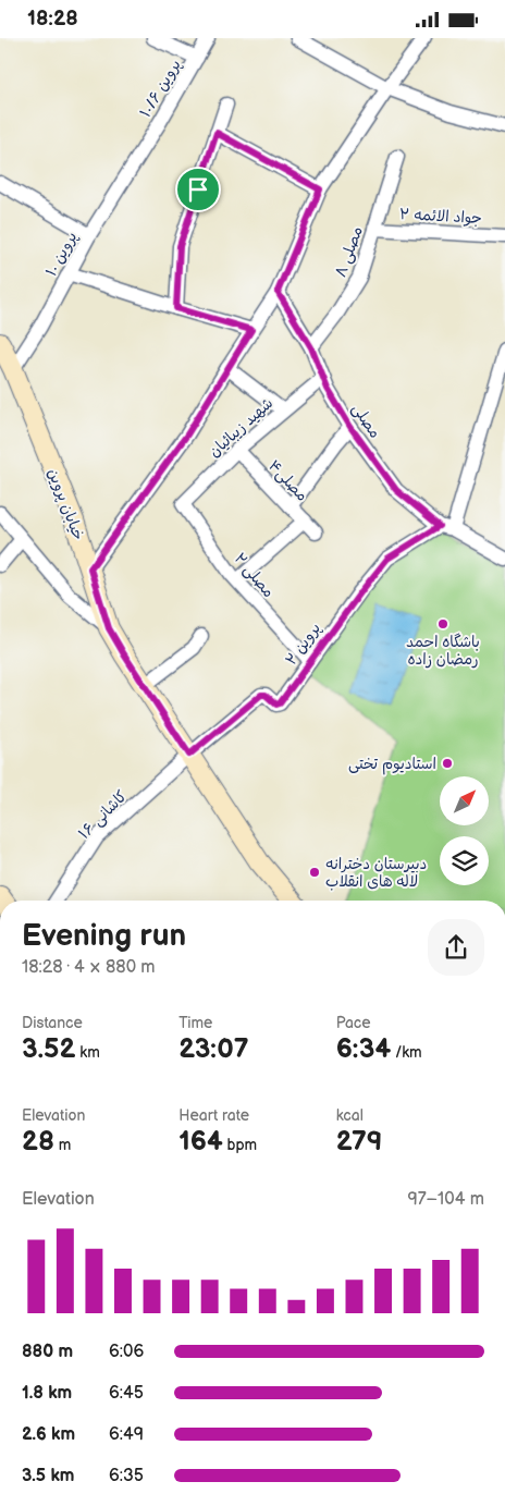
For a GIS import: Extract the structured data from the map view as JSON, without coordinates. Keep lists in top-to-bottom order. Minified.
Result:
{"streets":{"street":["پروین ۱۰/۶","جواد الائمه ۲","مصلی ۸","پروین ۱۰","مصلی","شهید زیبائیان","مصلی۴","خیابان پروین","مصلی ۲","پروین ۲","کاشانی ۱۶"]},"crossings":[["پروین ۱۰/۶","پروین ۱۰"],["جواد الائمه ۲","مصلی ۸"],["مصلی ۸","مصلی"],["پروین ۱۰","خیابان پروین"],["مصلی","شهید زیبائیان"],["مصلی","پروین ۲"],["شهید زیبائیان","مصلی۴"],["شهید زیبائیان","مصلی ۲"],["خیابان پروین","پروین ۲"],["خیابان پروین","کاشانی ۱۶"],["مصلی ۲","پروین ۲"],["پروین ۲","کاشانی ۱۶"]],"places":["باشگاه احمد رمضان زاده","استادیوم تختی","دبیرستان دخترانه لاله های انقلاب"],"north":"top right","page":{"status":"18:28","heading":["Evening run","18:28 · 4 × 880 m"],"stats":[["Distance","3.52 km"],["Time","23:07"],["Pace","6:34 /km"],["Elevation","28 m"],["Heart rate","164 bpm"],["kcal","279"]],"chart":["Elevation","97–104 m"],"list":[{"name":"880 m","note":"6:06"},{"name":"1.8 km","note":"6:45"},{"name":"2.6 km","note":"6:49"},{"name":"3.5 km","note":"6:35"}]}}
